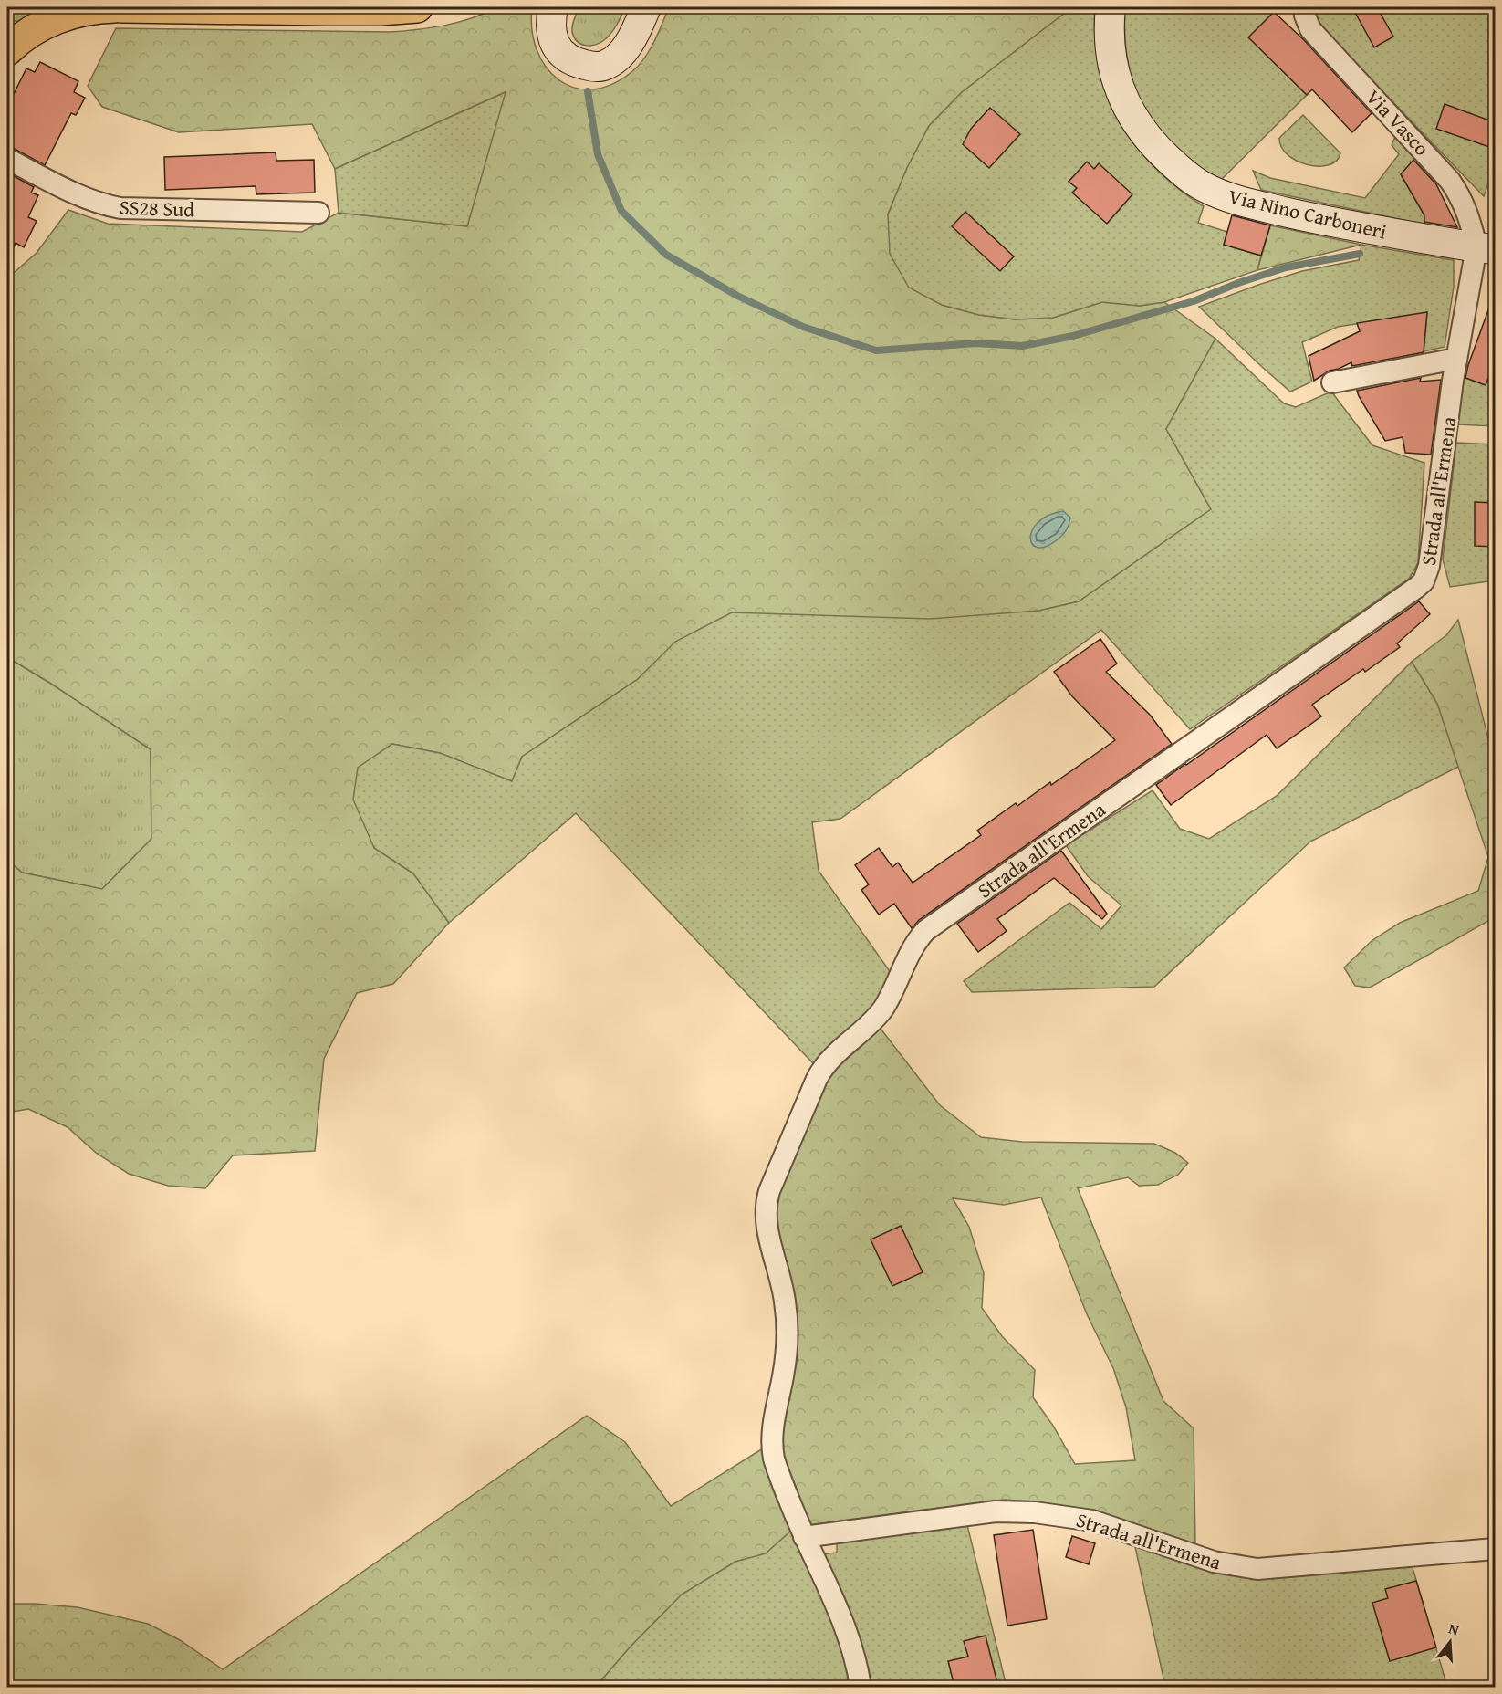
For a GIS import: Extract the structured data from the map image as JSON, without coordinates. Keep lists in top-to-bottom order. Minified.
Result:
{"streets":{"main road":["Via Nino Carboneri"],"street":["Via Vasco","SS28 Sud","Strada all'Ermena"]},"crossings":[["Via Vasco","Via Nino Carboneri"],["Via Vasco","Strada all'Ermena"],["Via Nino Carboneri","Strada all'Ermena"]],"north":"top"}
